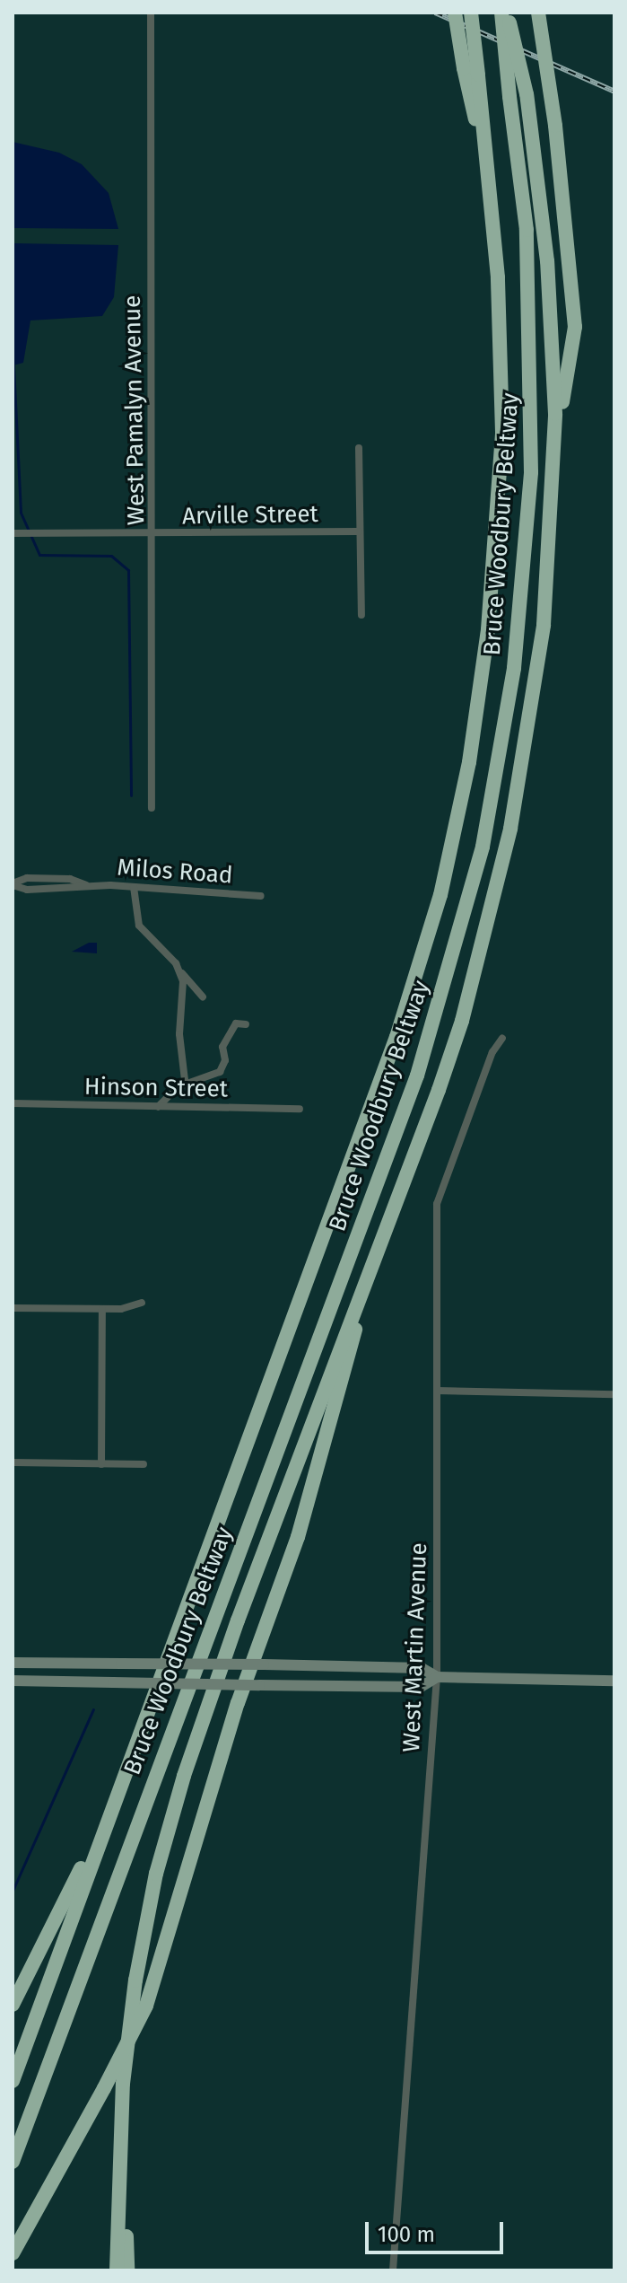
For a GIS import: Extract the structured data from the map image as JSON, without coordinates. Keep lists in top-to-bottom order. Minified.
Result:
{"streets":{"highway":["Bruce Woodbury Beltway"],"street":["West Pamalyn Avenue","Arville Street","Milos Road","Hinson Street","West Martin Avenue"]},"crossings":[["West Pamalyn Avenue","Arville Street"]],"scale_bar":"100 m"}
